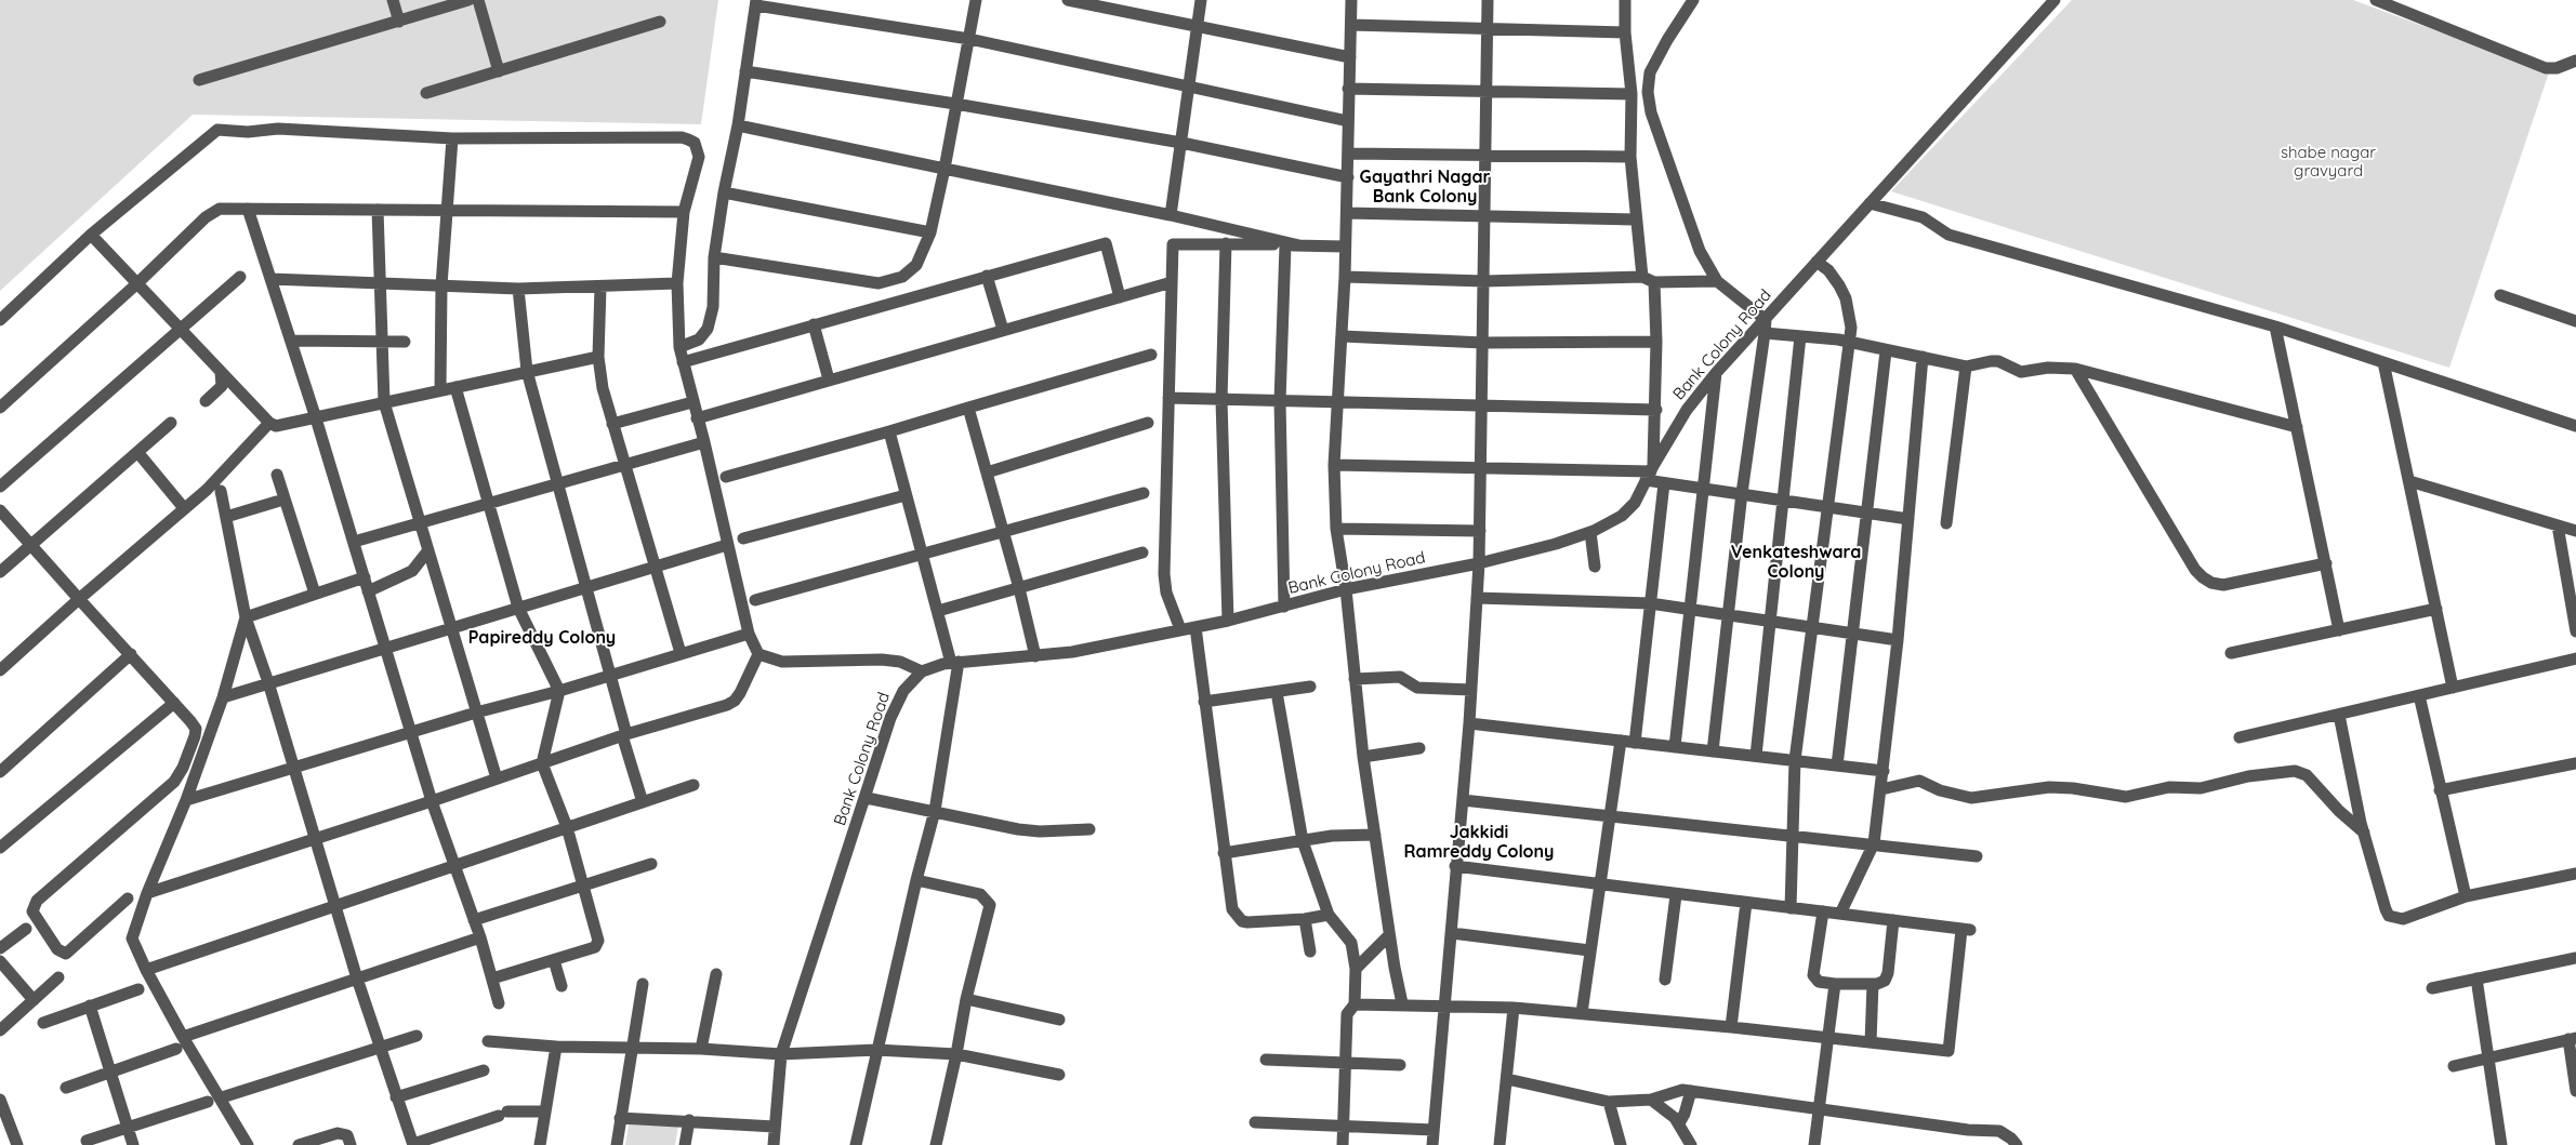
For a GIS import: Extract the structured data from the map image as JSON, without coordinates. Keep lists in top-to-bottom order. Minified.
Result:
{"streets":{"street":["Bank Colony Road"]},"districts":["Gayathri Nagar Bank Colony","Venkateshwara Colony","Papireddy Colony","Jakkidi Ramreddy Colony"],"parks":["shabe nagar gravyard"]}
